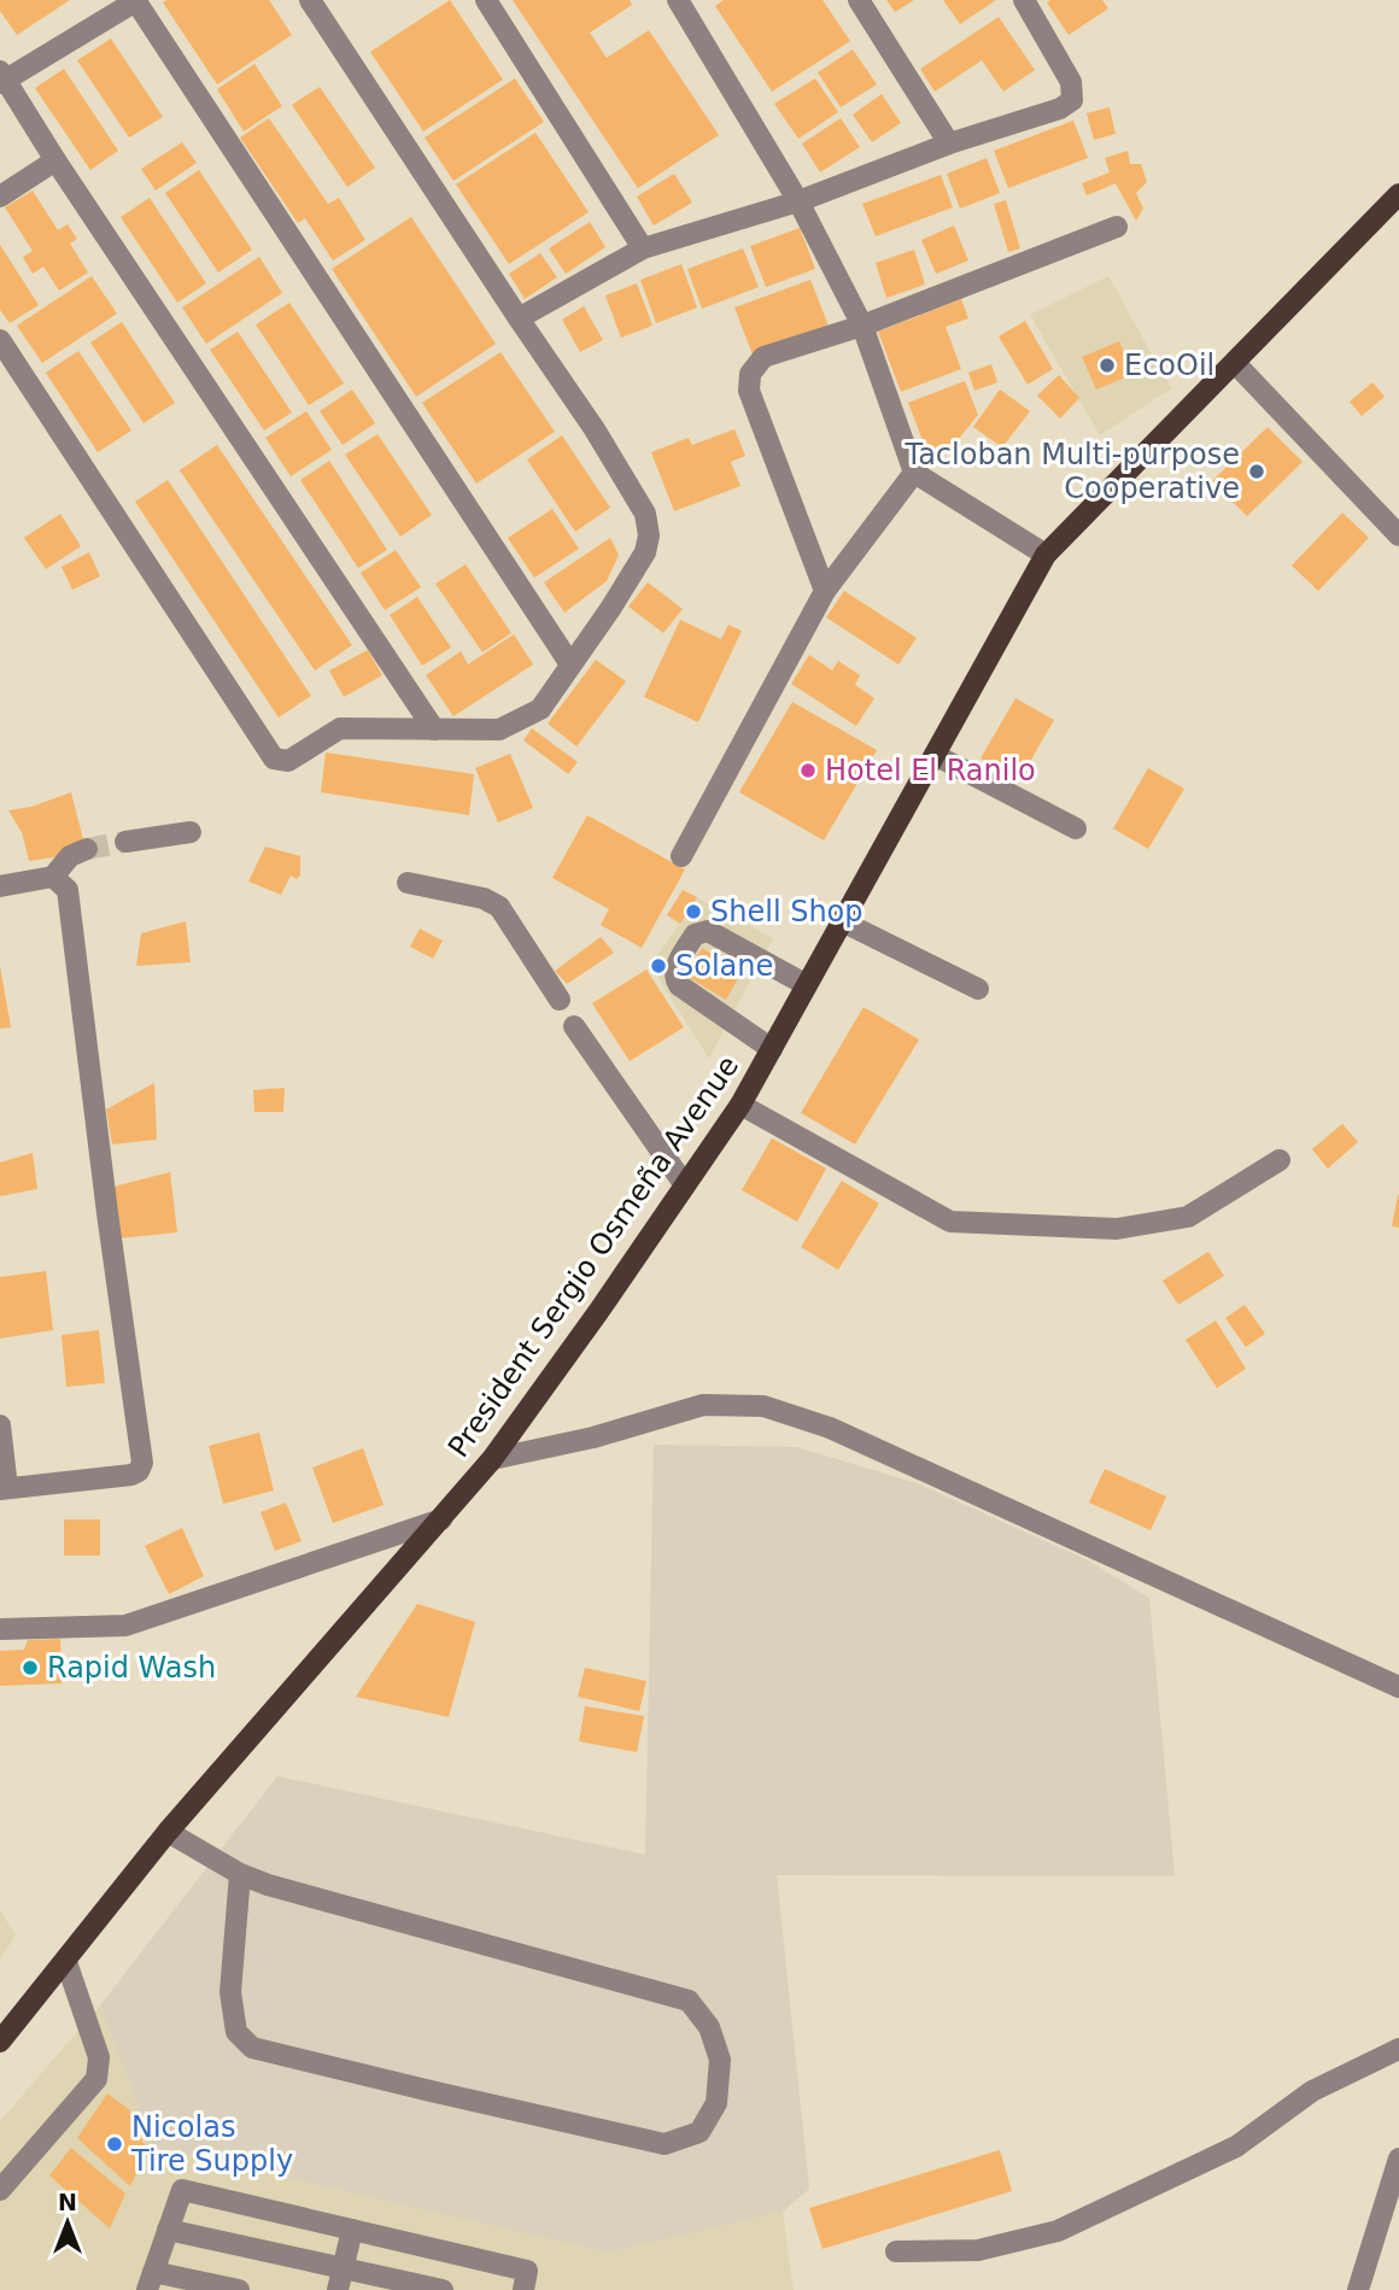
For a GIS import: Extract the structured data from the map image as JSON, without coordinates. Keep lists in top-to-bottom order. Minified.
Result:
{"streets":{"main road":["President Sergio Osmeña Avenue"]},"places":["EcoOil","Tacloban Multi-purpose Cooperative","Hotel El Ranilo","Shell Shop","Solane","Rapid Wash","Nicolas Tire Supply"],"north":"top"}
